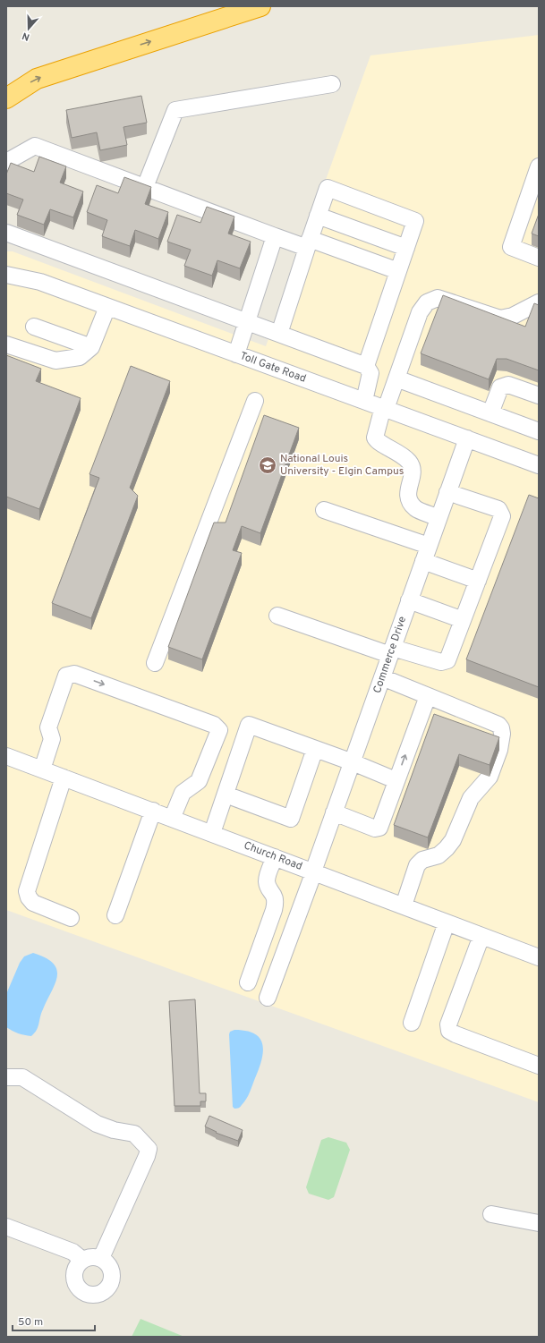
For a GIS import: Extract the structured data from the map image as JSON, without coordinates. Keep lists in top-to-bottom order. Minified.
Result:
{"streets":{"street":["Toll Gate Road","Commerce Drive","Church Road"]},"crossings":[["Toll Gate Road","Commerce Drive"],["Commerce Drive","Church Road"]],"places":{"school or university":["National Louis University - Elgin Campus"]},"scale_bar":"50 m","north":"bottom"}
